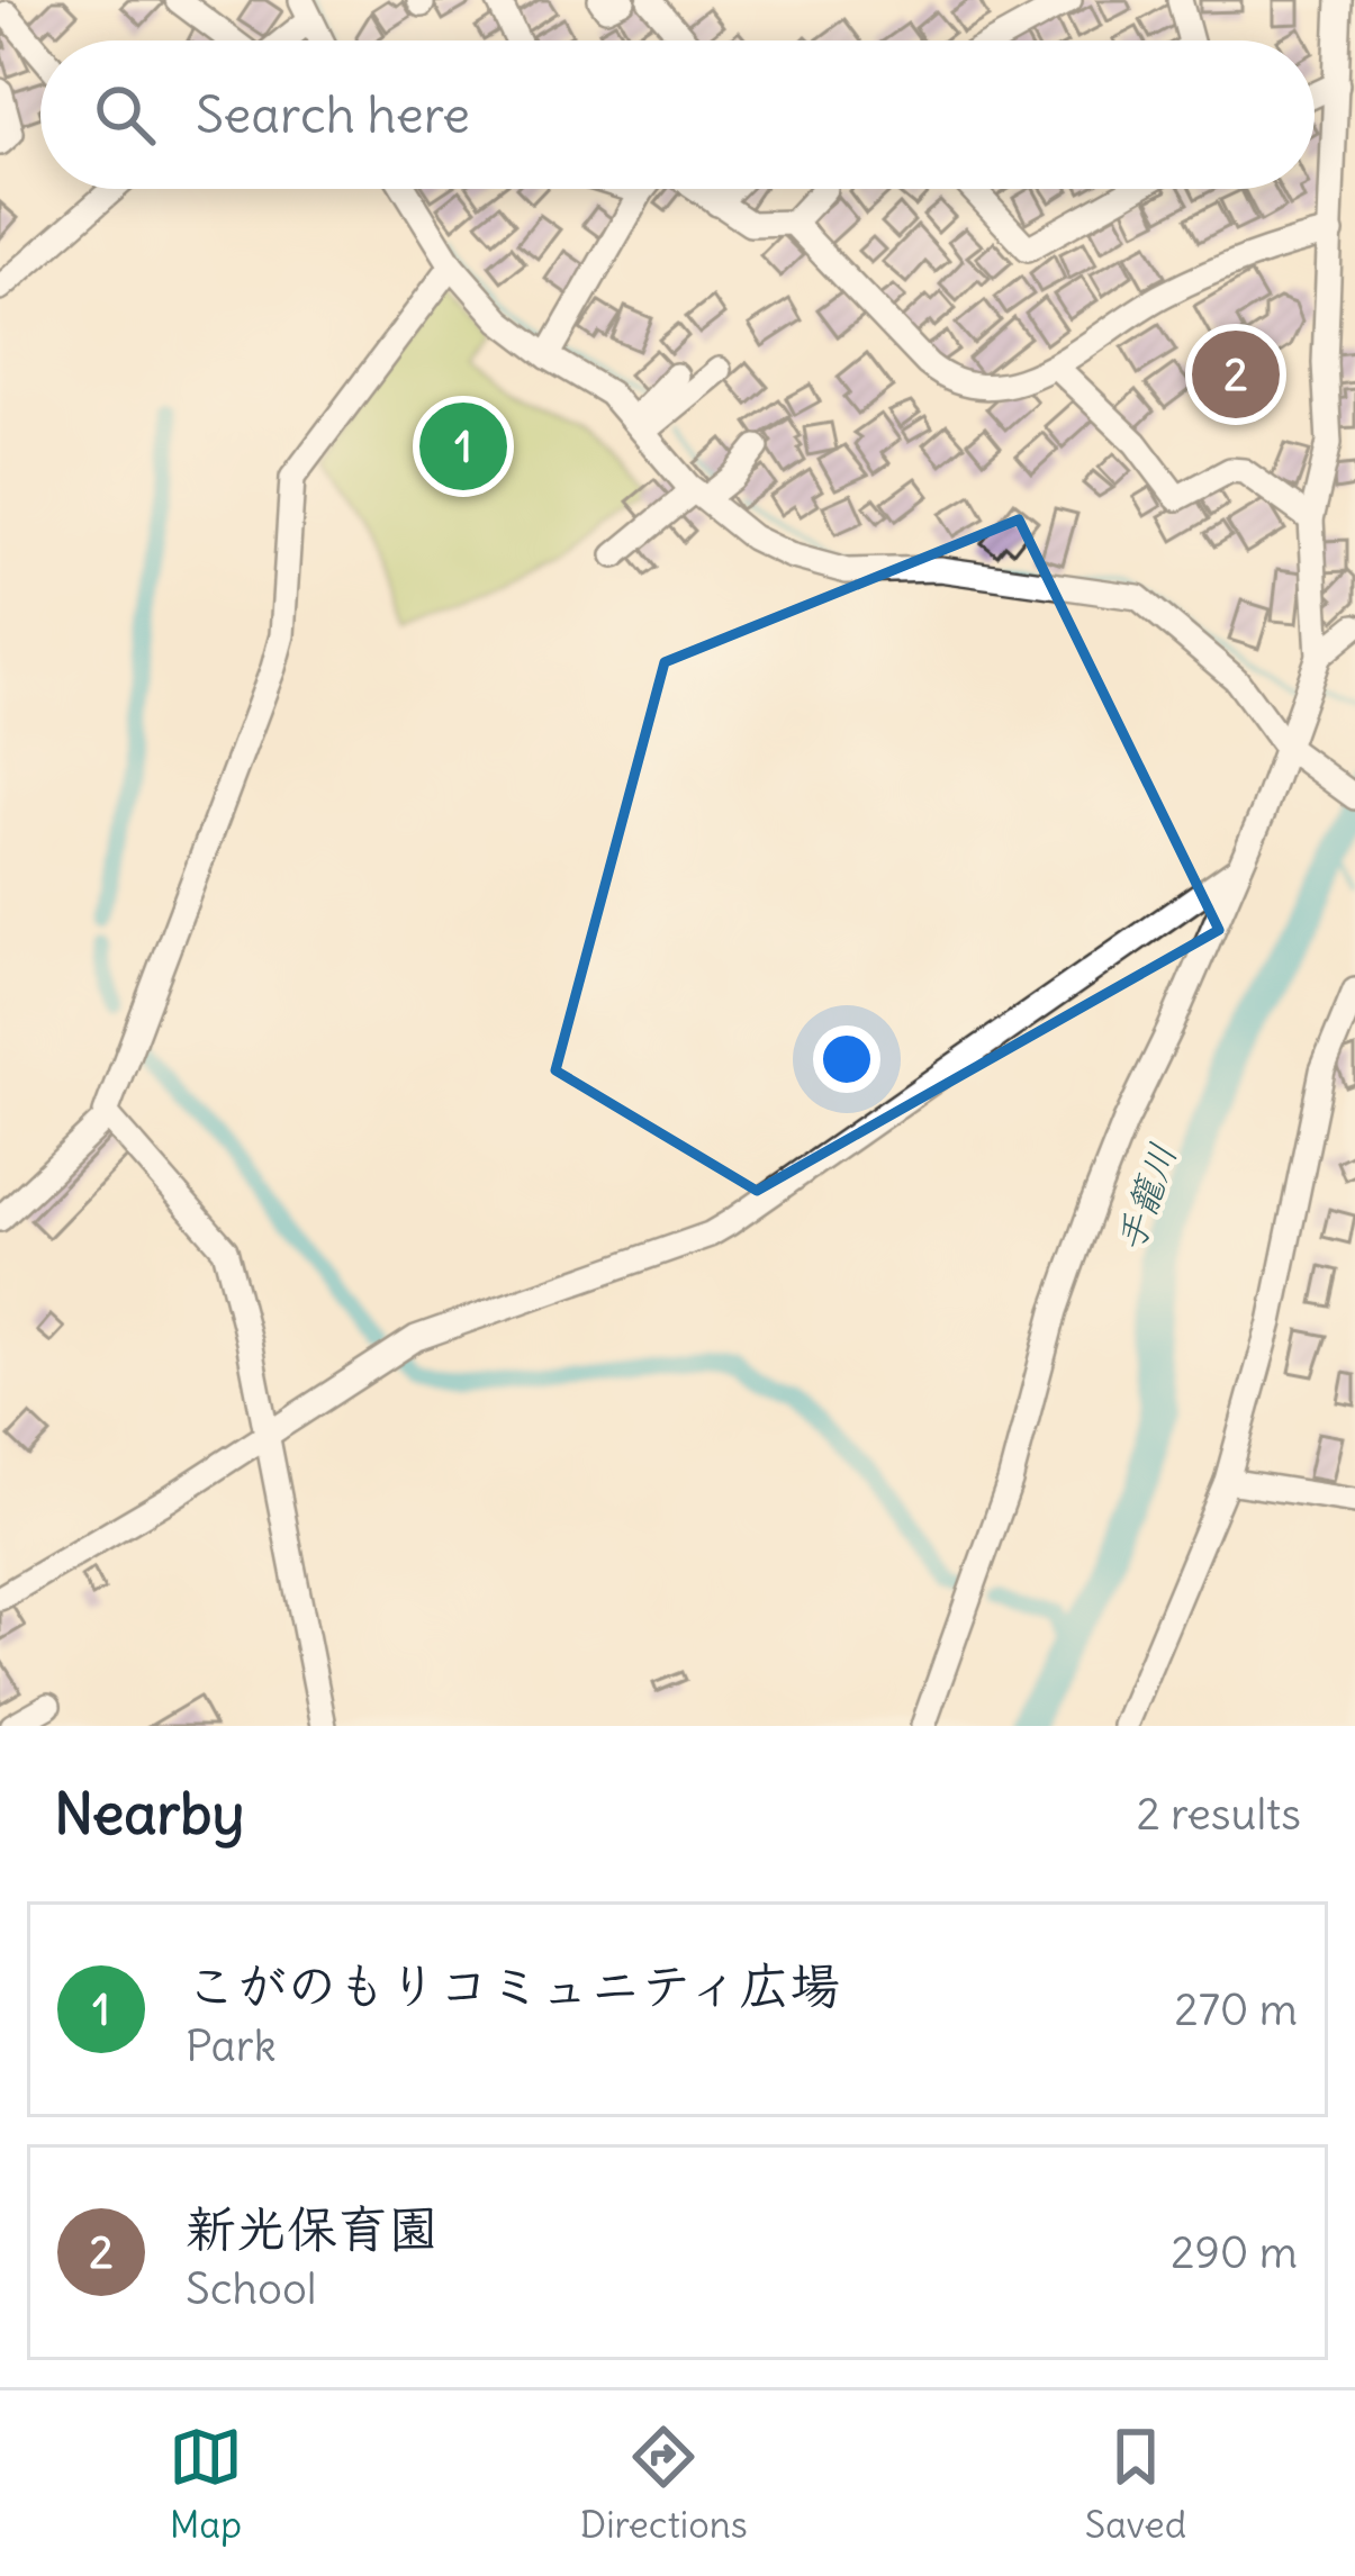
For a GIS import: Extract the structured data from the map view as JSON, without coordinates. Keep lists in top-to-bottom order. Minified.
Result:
{"water":["手籠川"],"page":{"search":"Search here","pins":["2","1"],"heading":["Nearby","2 results"],"list":[{"mark":"1","name":"こがのもりコミュニティ広場","note":"Park","value":"270 m"},{"mark":"2","name":"新光保育園","note":"School","value":"290 m"}],"nav":["Map","Directions","Saved"]}}
